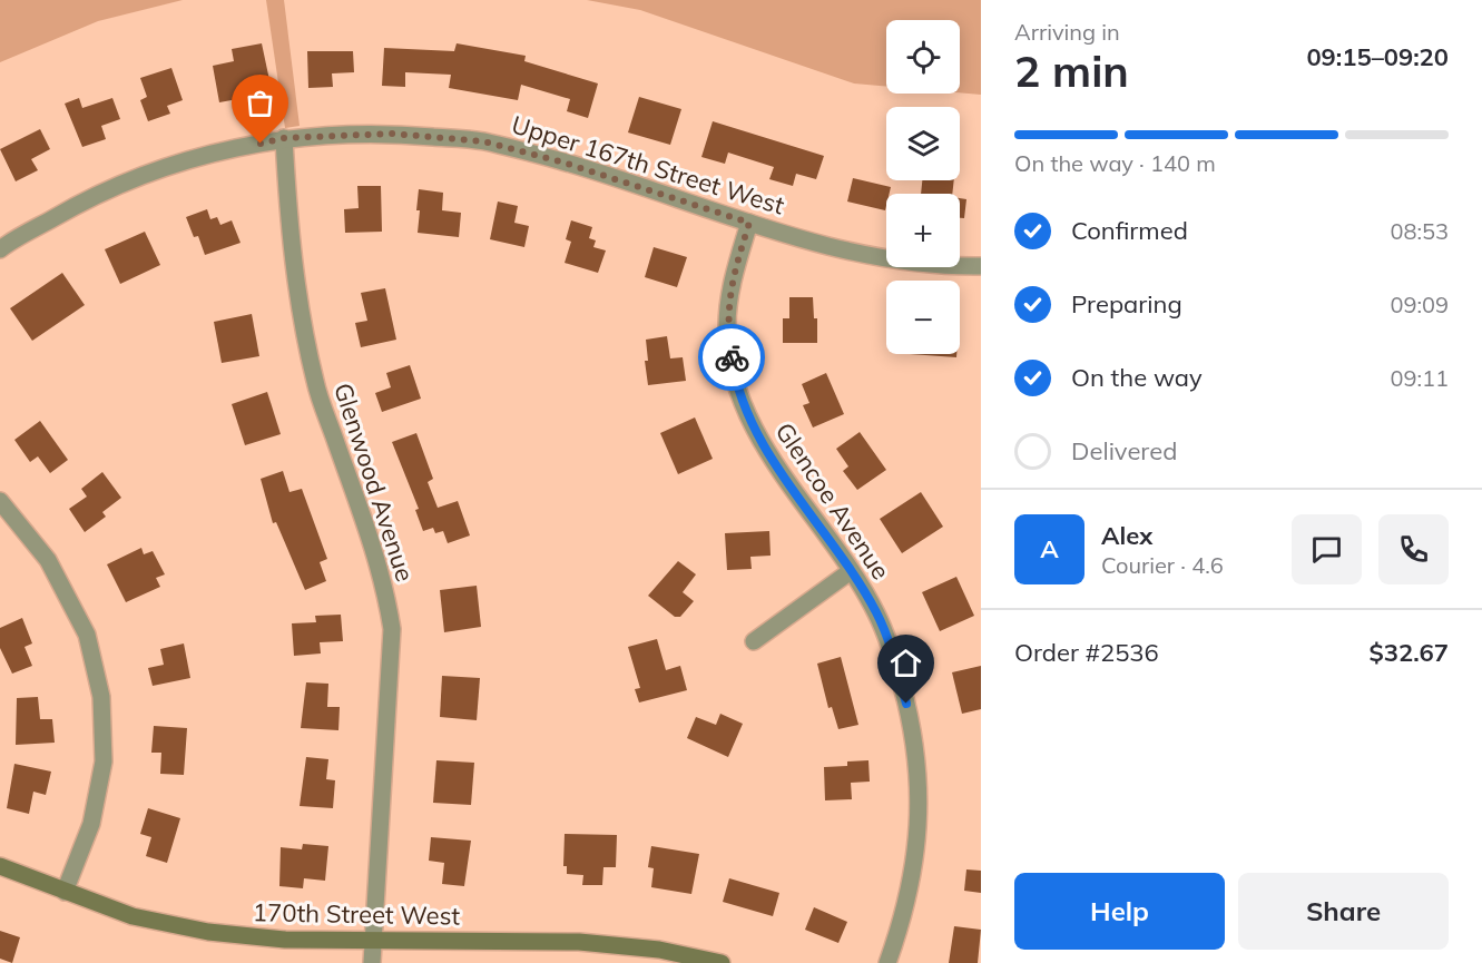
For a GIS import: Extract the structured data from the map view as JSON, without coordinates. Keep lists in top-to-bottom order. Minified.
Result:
{"streets":{"street":["Upper 167th Street West","Glenwood Avenue","Glencoe Avenue","170th Street West"]},"crossings":[["Upper 167th Street West","Glenwood Avenue"],["Upper 167th Street West","Glencoe Avenue"],["Glenwood Avenue","170th Street West"]],"page":{"heading":["2 min","Arriving in","09:15–09:20"],"panel":["Alex","Courier · 4.6","Order #2536","$32.67"],"map_buttons":["+","−"],"bar":"On the way · 140 m","list":[["Confirmed","08:53"],["Preparing","09:09"],["On the way","09:11"],"Delivered"],"round":"A","buttons":["Help","Share"]}}
